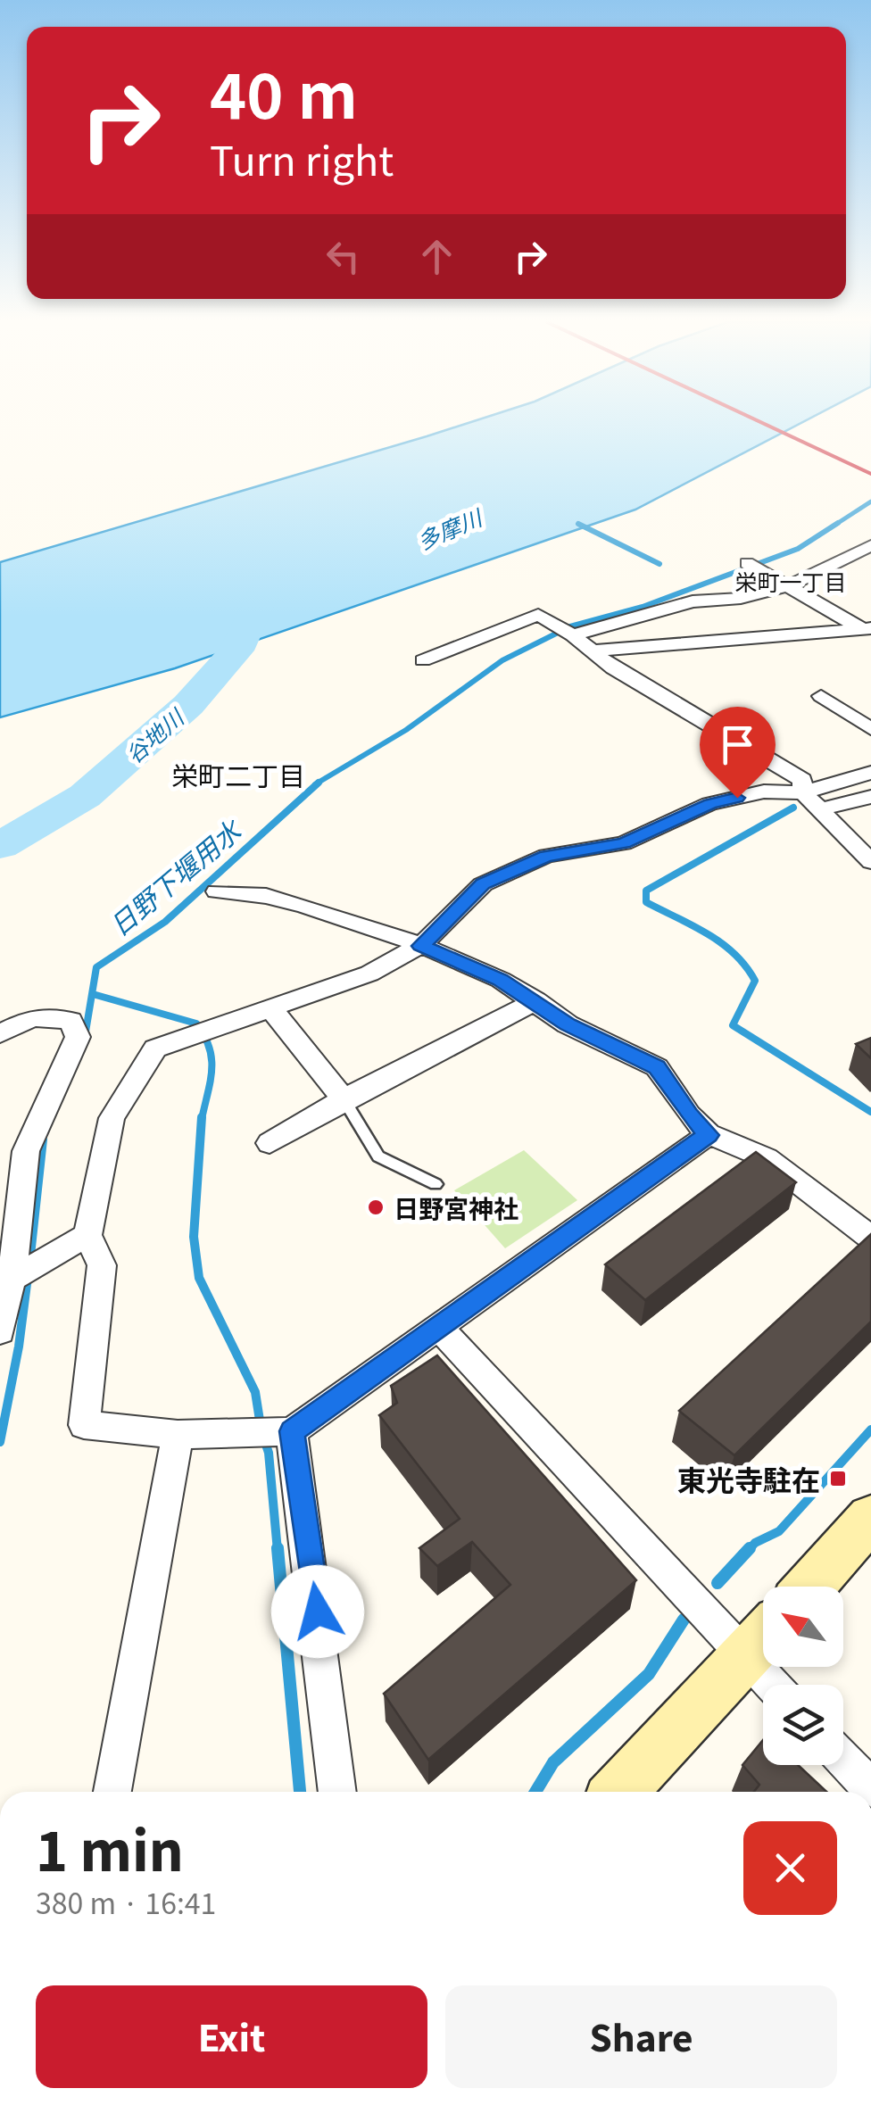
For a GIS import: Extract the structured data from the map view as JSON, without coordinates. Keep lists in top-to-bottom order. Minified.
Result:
{"districts":["栄町一丁目","栄町二丁目"],"water":["多摩川","谷地川","日野下堰用水"],"places":{"other":["日野宮神社"],"transit":["東光寺駐在"]},"north":"top left","page":{"turn":["40 m","Turn right"],"heading":["1 min","380 m · 16:41"],"buttons":["Exit","Share"]}}
